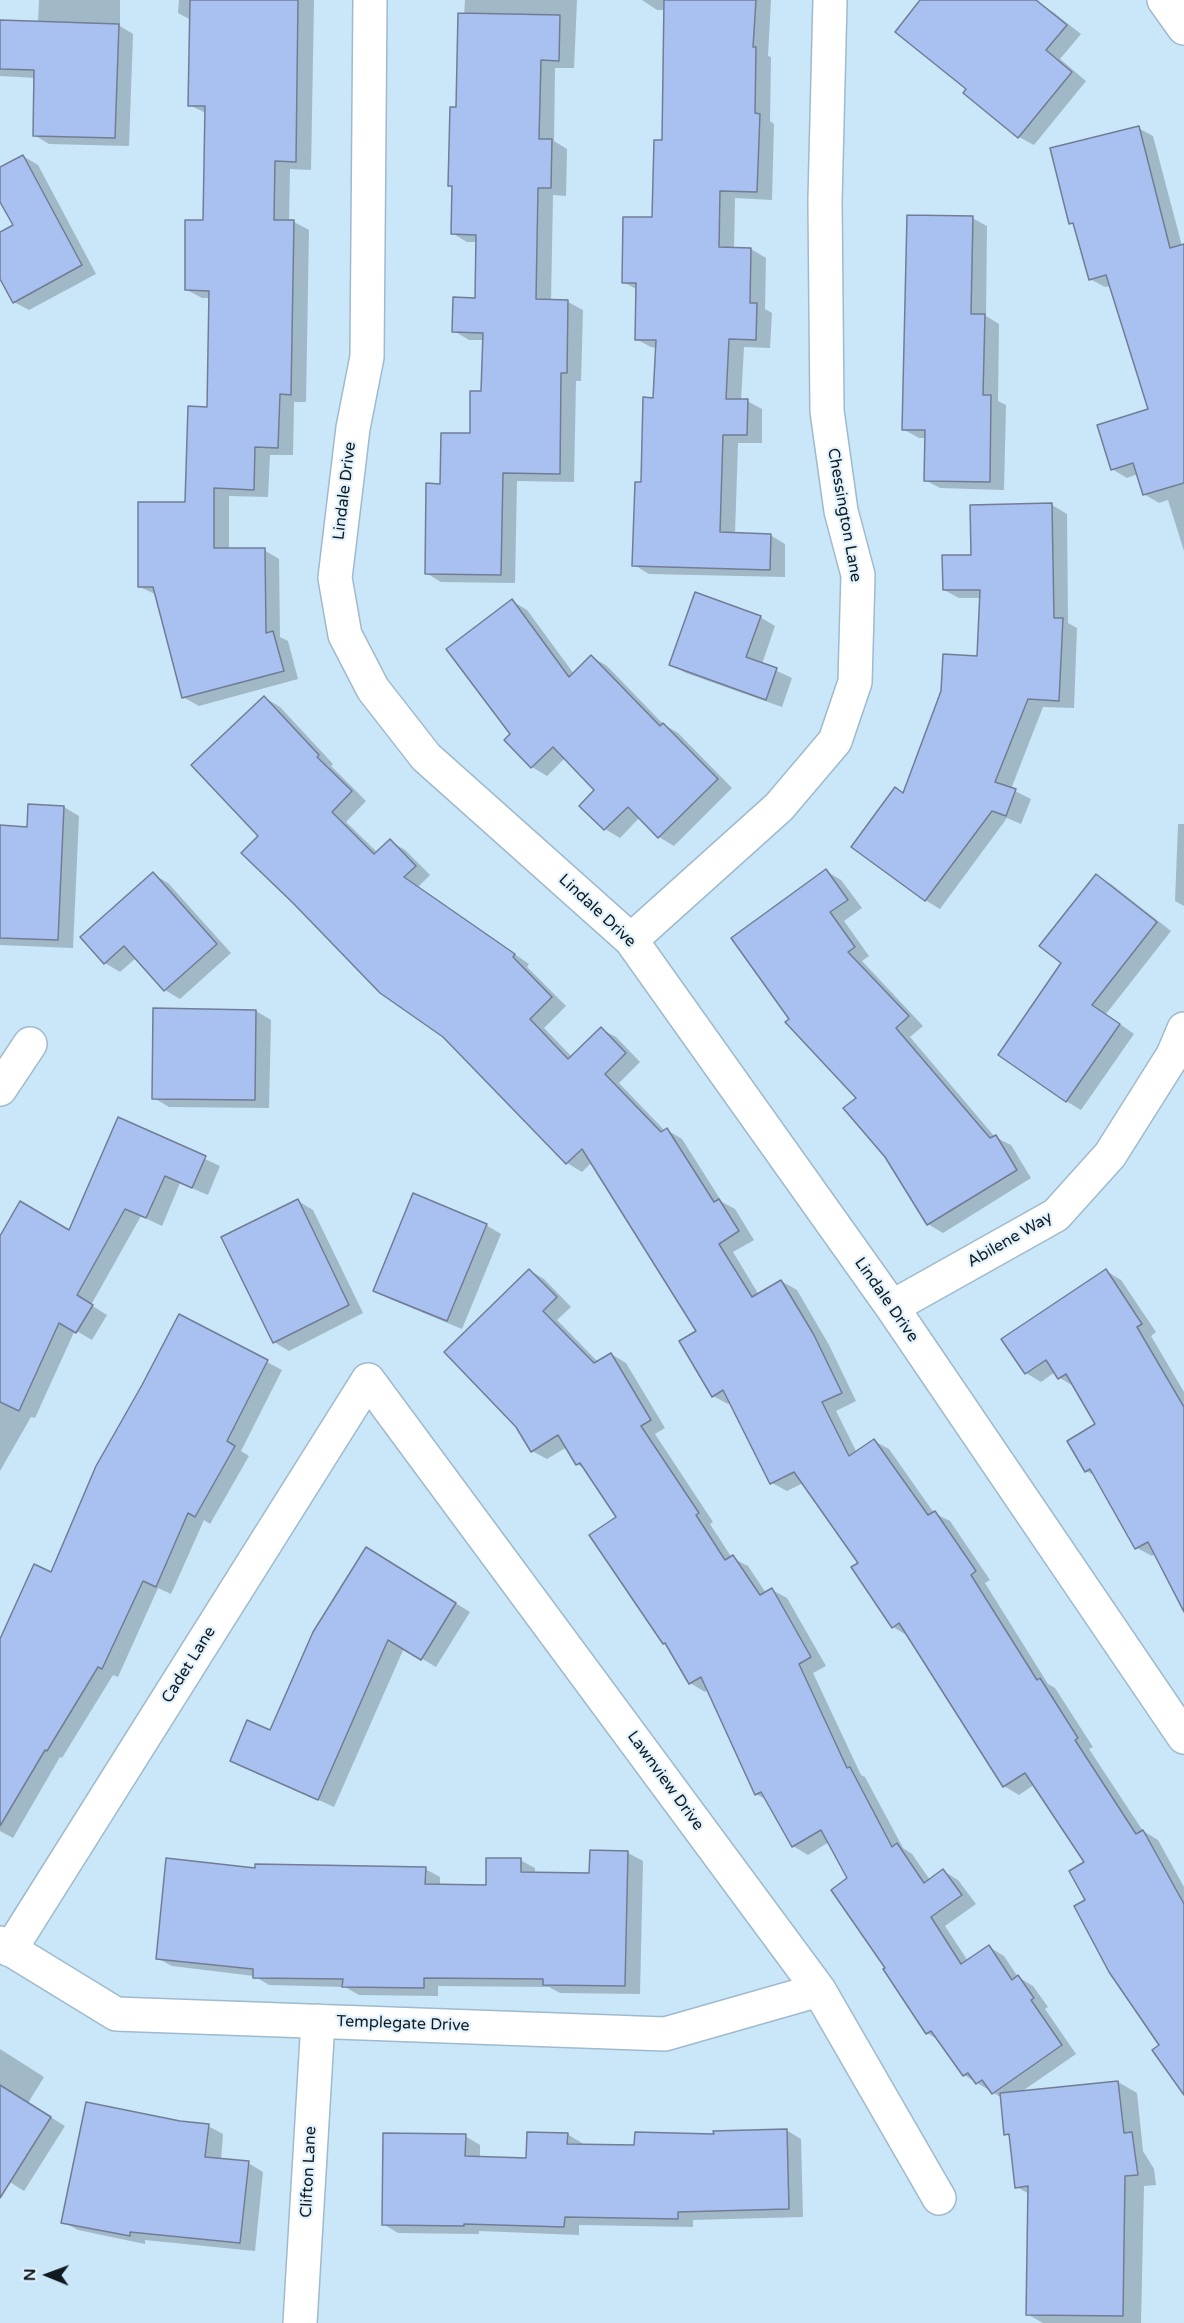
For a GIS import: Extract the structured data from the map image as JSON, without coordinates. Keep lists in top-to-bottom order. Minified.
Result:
{"streets":{"street":["Lindale Drive","Chessington Lane","Abilene Way","Cadet Lane","Lawnview Drive","Templegate Drive","Clifton Lane"]},"crossings":[["Lindale Drive","Chessington Lane"],["Lindale Drive","Abilene Way"],["Cadet Lane","Lawnview Drive"],["Cadet Lane","Templegate Drive"],["Lawnview Drive","Templegate Drive"],["Templegate Drive","Clifton Lane"]],"north":"left"}
